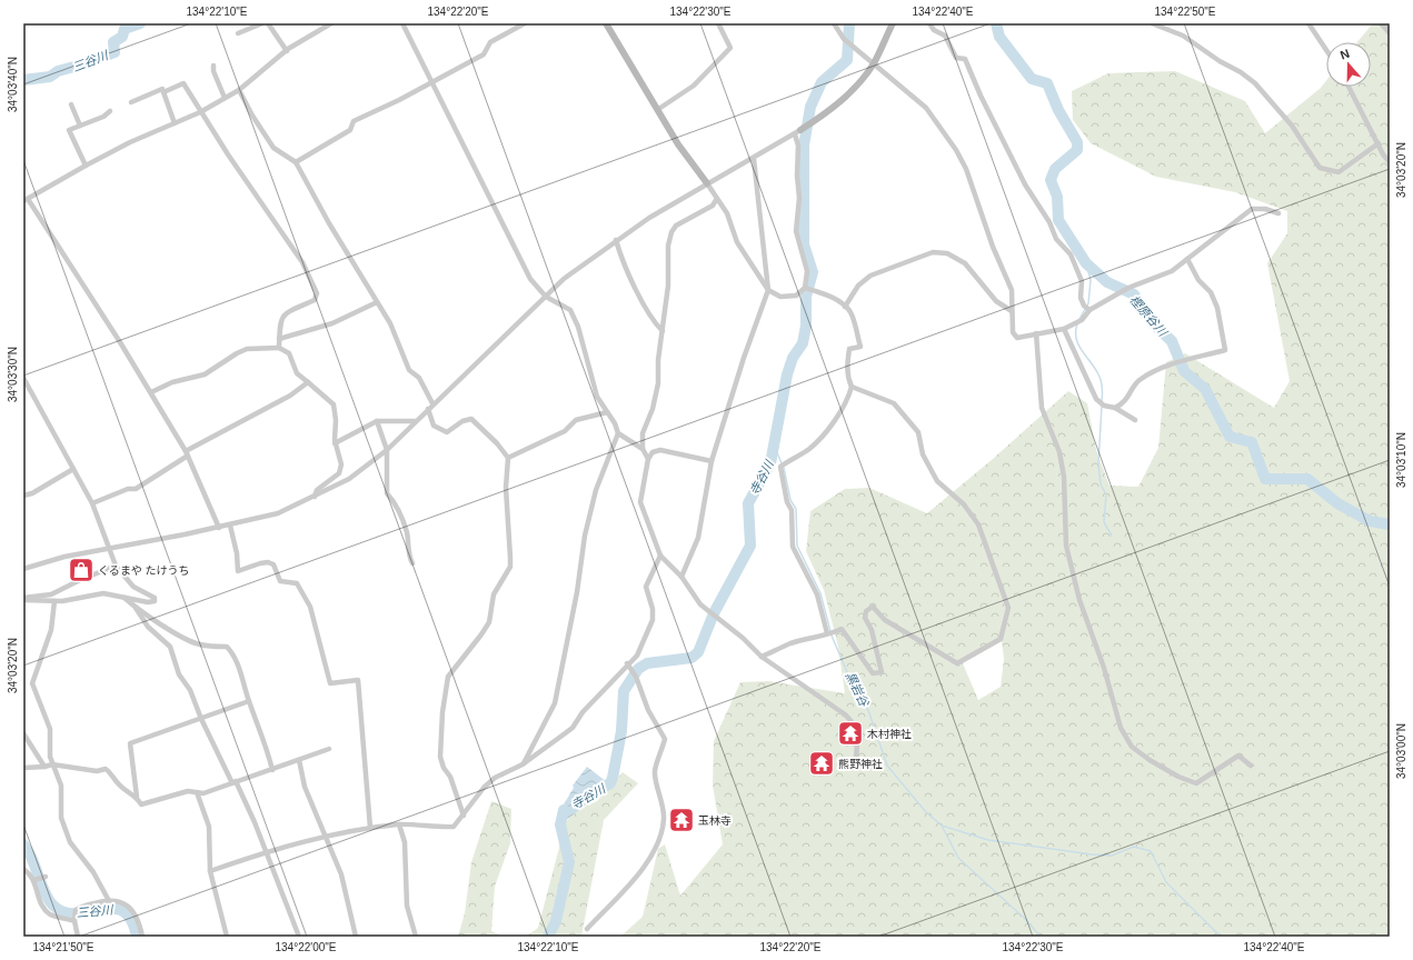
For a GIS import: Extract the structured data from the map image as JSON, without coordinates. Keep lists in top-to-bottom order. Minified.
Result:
{"water":["三谷川","樫原谷川","寺谷川","黒岩谷"],"places":{"shop":["くるまや たけうち"],"temple":["木村神社","熊野神社","玉林寺"]},"north":"top","coordinates":["134°22'10\"E","134°22'20\"E","134°22'30\"E","134°22'40\"E","134°22'50\"E","34°03'40\"N","34°03'20\"N","34°03'30\"N","34°03'10\"N","34°03'00\"N","134°21'50\"E","134°22'00\"E"]}
